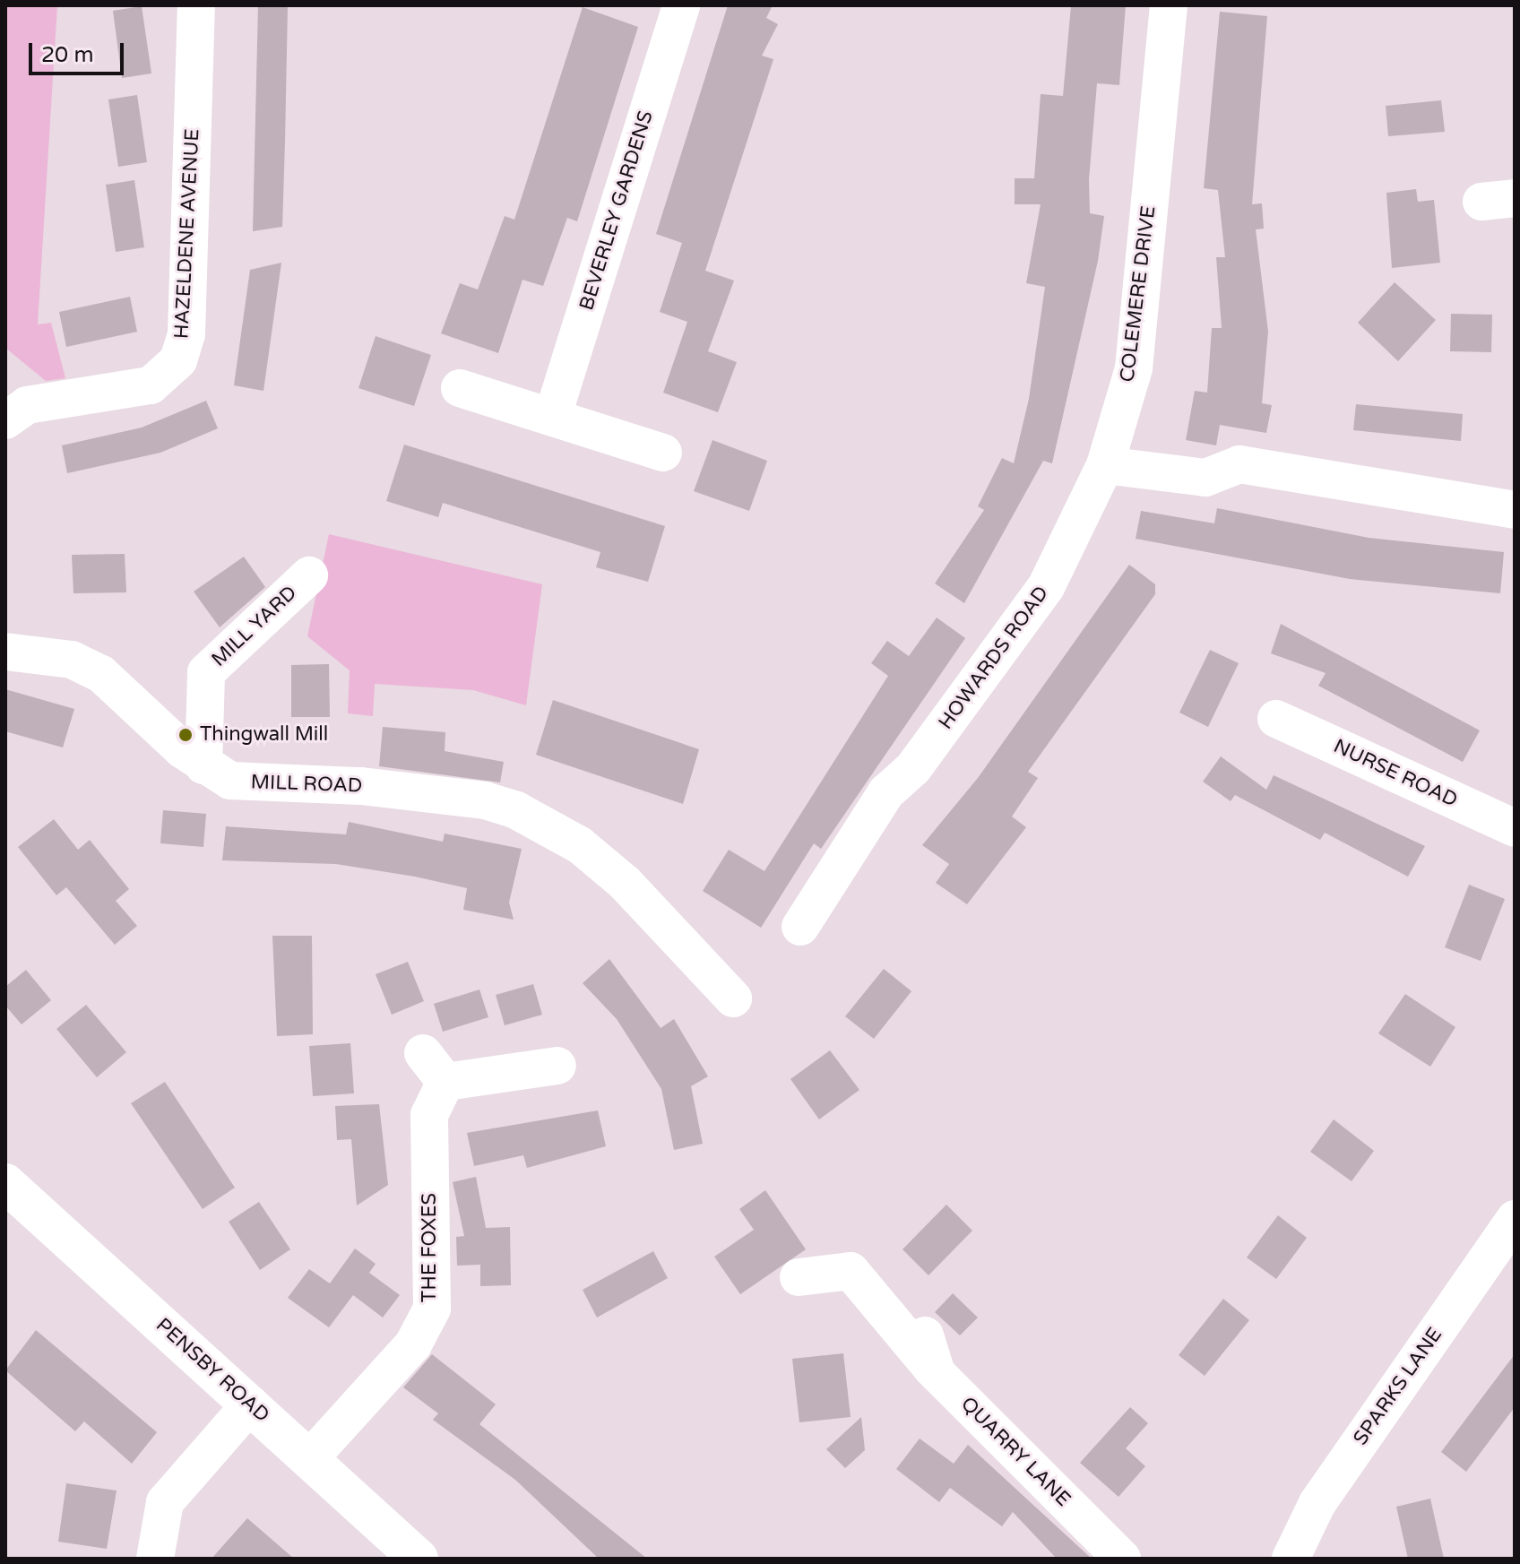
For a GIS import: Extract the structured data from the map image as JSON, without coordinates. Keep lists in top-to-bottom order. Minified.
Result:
{"streets":{"main road":["PENSBY ROAD"],"street":["BEVERLEY GARDENS","HAZELDENE AVENUE","COLEMERE DRIVE","MILL YARD","HOWARDS ROAD","NURSE ROAD","MILL ROAD","THE FOXES","SPARKS LANE","QUARRY LANE"]},"crossings":[["COLEMERE DRIVE","HOWARDS ROAD"],["MILL YARD","MILL ROAD"],["THE FOXES","PENSBY ROAD"]],"places":["Thingwall Mill"],"scale_bar":"20 m"}
